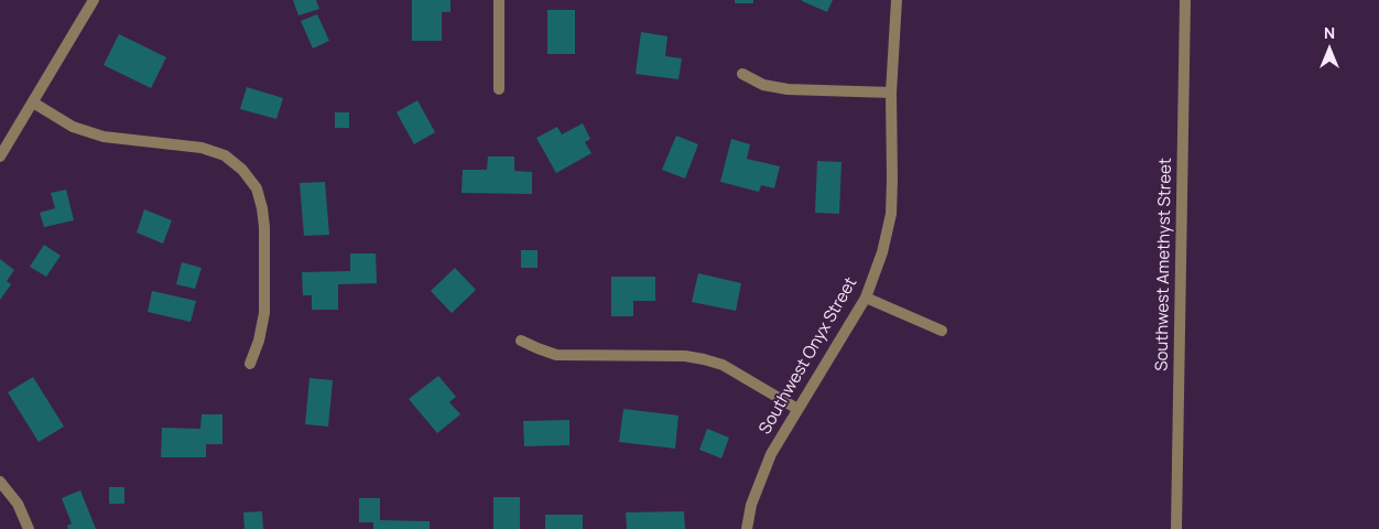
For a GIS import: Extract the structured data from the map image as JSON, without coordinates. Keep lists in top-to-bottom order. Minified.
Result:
{"streets":{"street":["Southwest Amethyst Street","Southwest Onyx Street"]},"north":"top"}
